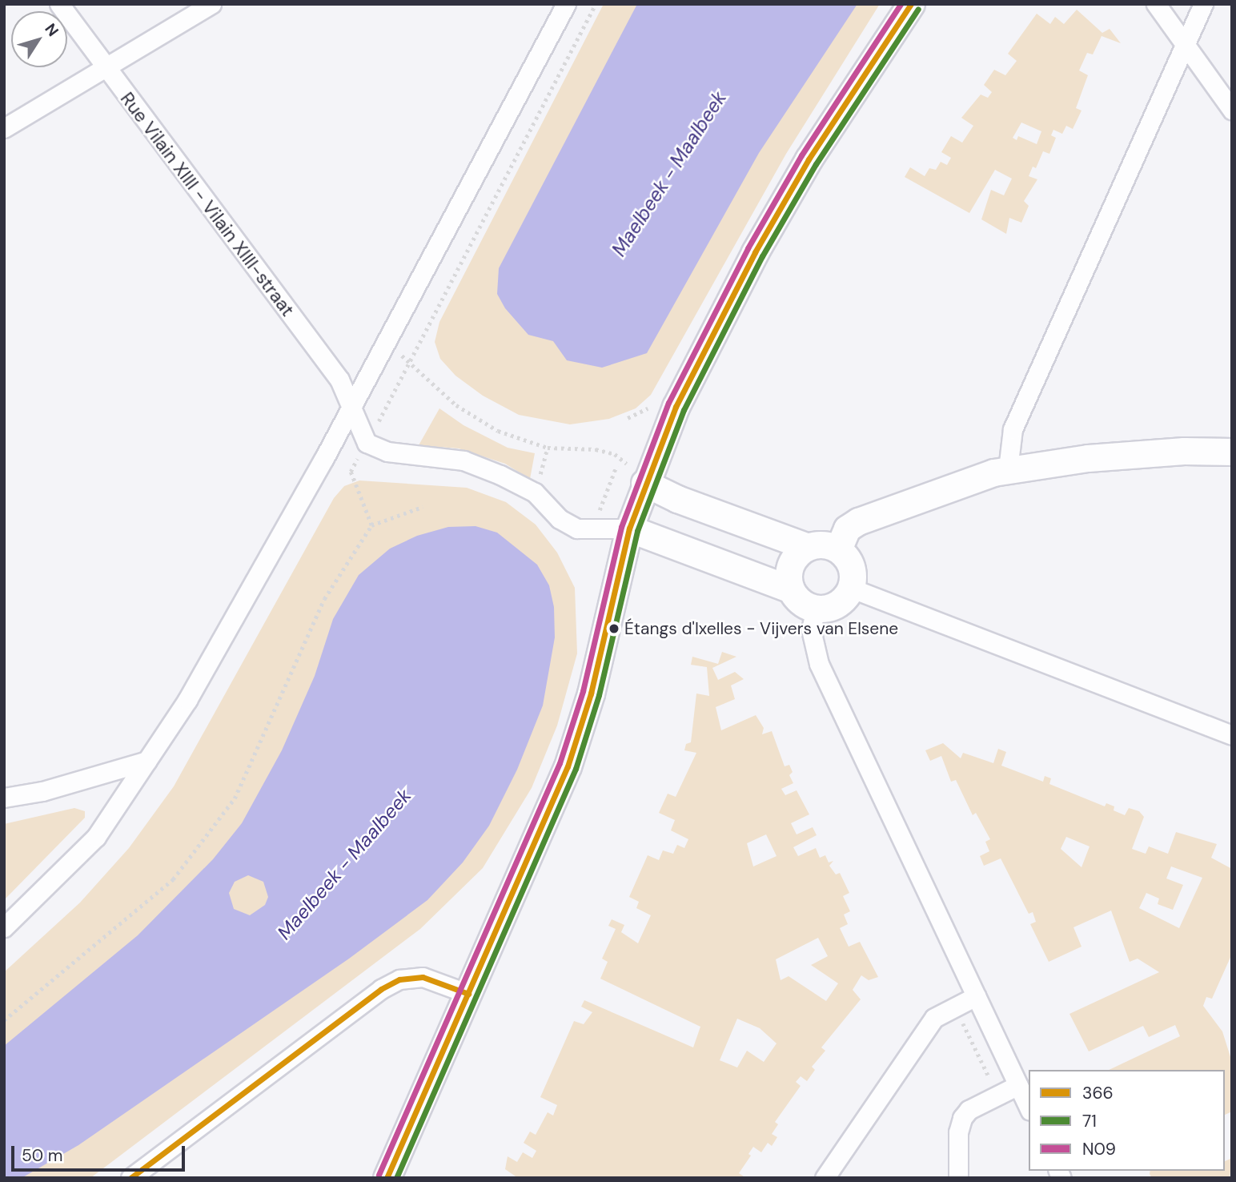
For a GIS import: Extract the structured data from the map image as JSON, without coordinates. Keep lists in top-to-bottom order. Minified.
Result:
{"streets":{"street":["Rue Vilain XIIII - Vilain XIIII-straat"]},"water":["Maelbeek - Maalbeek"],"places":["Étangs d'Ixelles - Vijvers van Elsene"],"lines":["transit line 366","transit line N09","transit line 71"],"legend":["366","71","N09"],"scale_bar":"50 m","north":"top right"}
